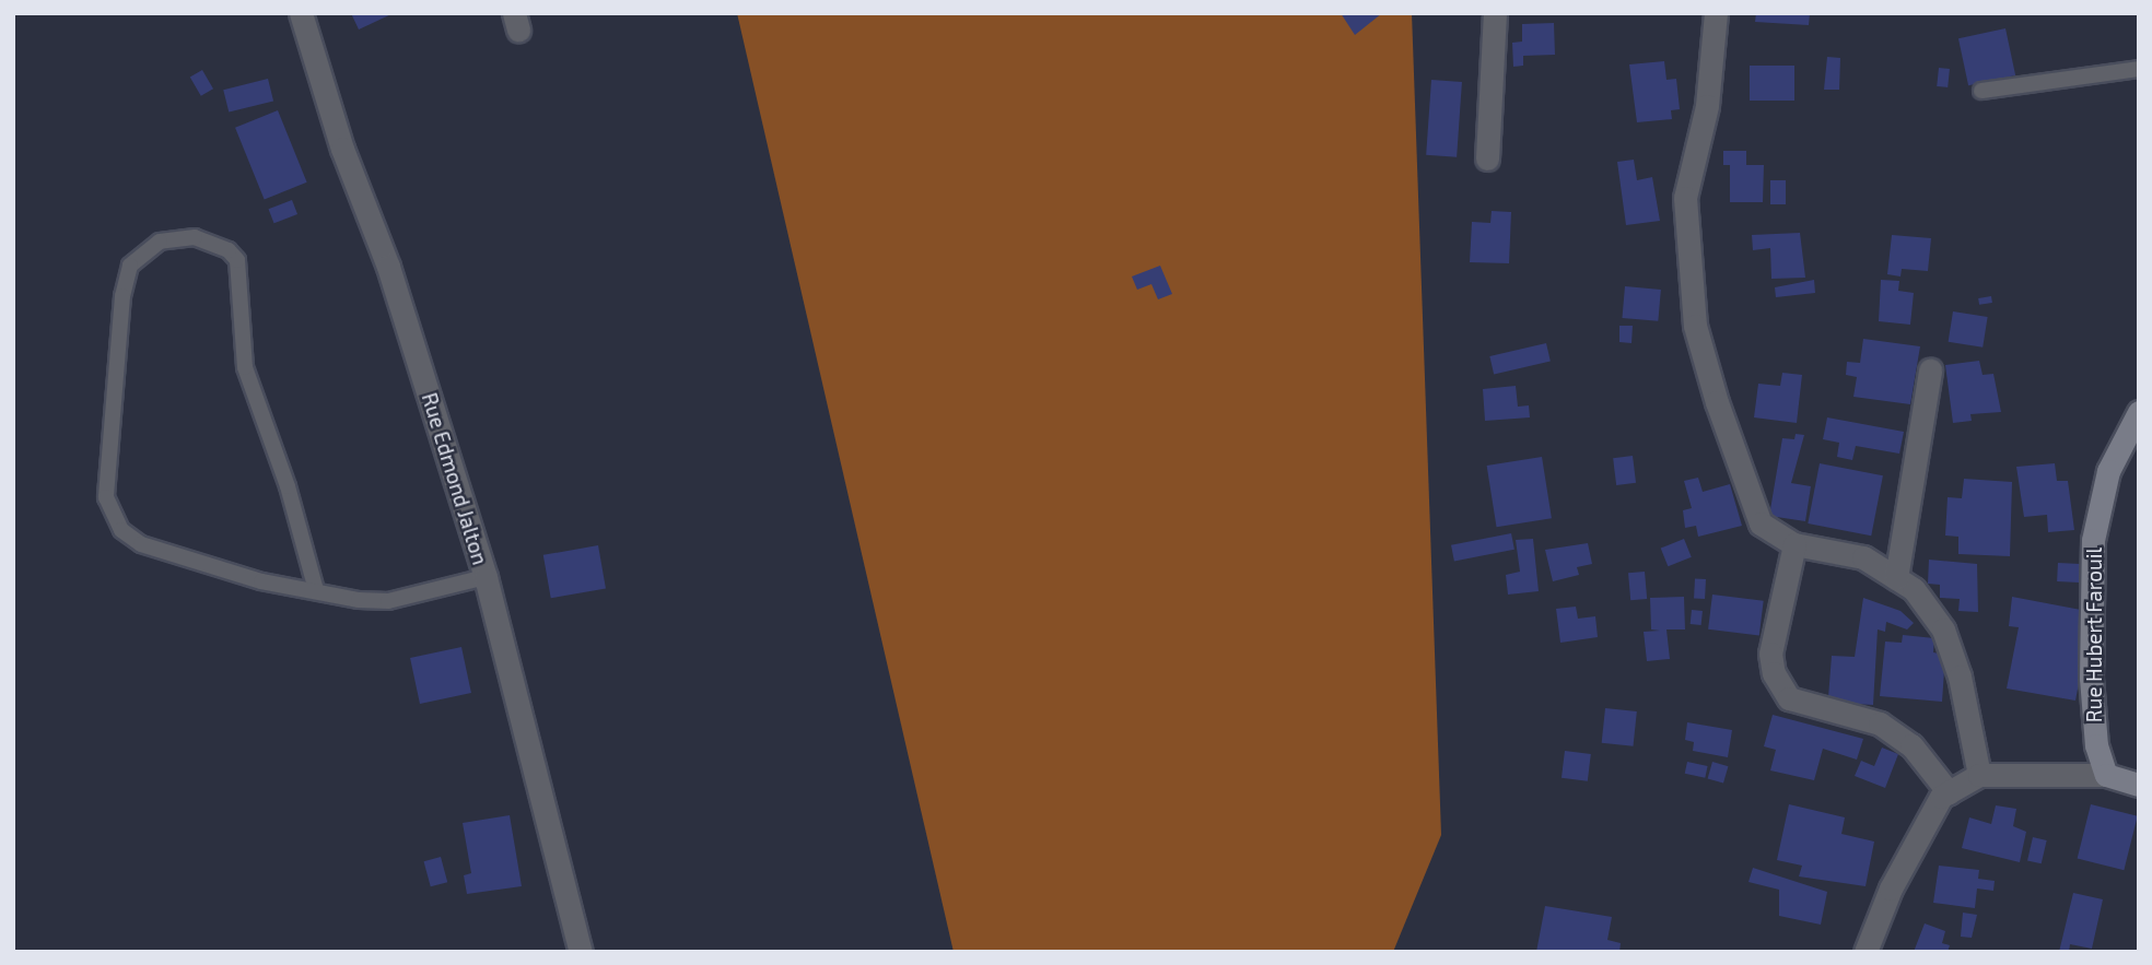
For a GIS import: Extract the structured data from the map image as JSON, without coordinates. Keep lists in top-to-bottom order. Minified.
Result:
{"streets":{"street":["Rue Edmond Jalton","Rue Hubert Farouil"]}}
